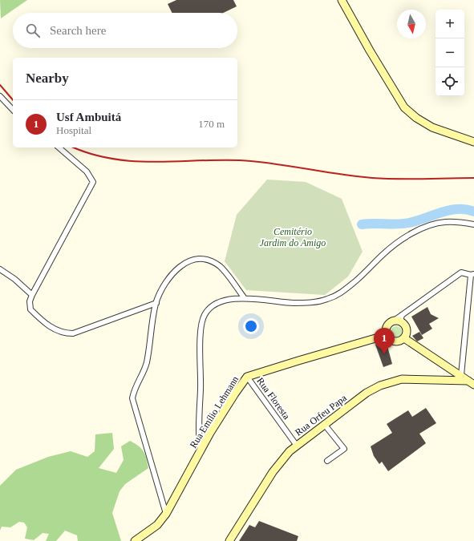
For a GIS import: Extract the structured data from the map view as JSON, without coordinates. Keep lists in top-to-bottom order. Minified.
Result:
{"streets":{"main road":["Rua Emílio Lehmann","Rua Orfeu Papa"],"street":["Rua Floresta"]},"crossings":[["Rua Floresta","Rua Emílio Lehmann"],["Rua Floresta","Rua Orfeu Papa"]],"parks":["Cemitério Jardim do Amigo"],"north":"bottom","page":{"map_buttons":["+","−"],"search":"Search here","heading":"Nearby","list":[{"mark":"1","name":"Usf Ambuitá","note":"Hospital","value":"170 m"}],"pins":"1"}}
